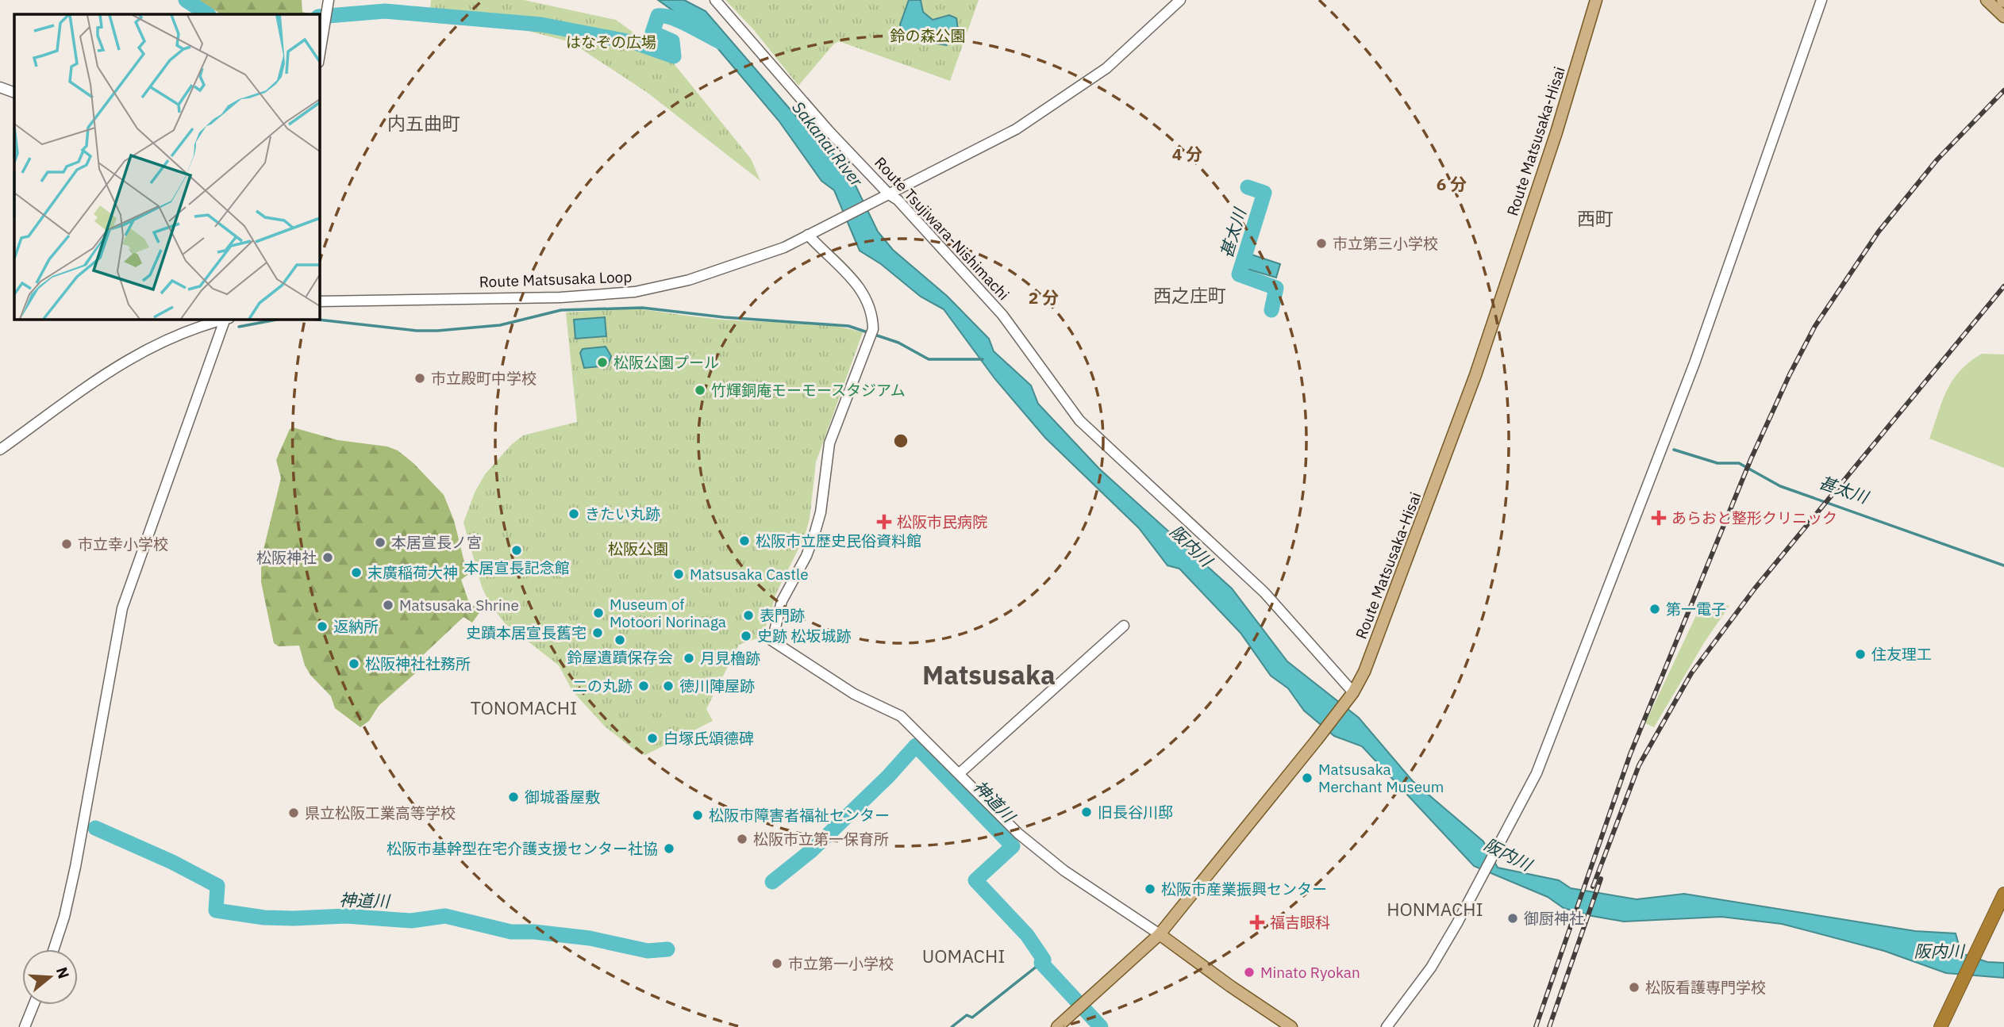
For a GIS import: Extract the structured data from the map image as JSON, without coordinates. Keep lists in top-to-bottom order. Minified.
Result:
{"streets":{"main road":["Route Matsusaka-Hisai"],"street":["Route Tsujiwara-Nishimachi","Route Matsusaka Loop"]},"crossings":[["Route Matsusaka-Hisai","Route Tsujiwara-Nishimachi"],["Route Tsujiwara-Nishimachi","Route Matsusaka Loop"]],"districts":["内五曲町","西町","西之庄町","Matsusaka","TONOMACHI","HONMACHI","UOMACHI"],"water":["Sakanai River","甚太川","阪内川","神道川"],"parks":["鈴の森公園","はなぞの広場","松阪公園"],"places":{"other":["市立第三小学校","松阪公園プール","市立殿町中学校","竹輝銅庵モーモースタジアム","きたい丸跡","松阪市立歴史民俗資料館","本居宣長ノ宮","市立幸小学校","本居宣長記念館","松阪神社","末廣稲荷大神","Matsusaka Castle","Matsusaka Shrine","第一電子","Museum of Motoori Norinaga","表門跡","返納所","史蹟本居宣長舊宅","史跡 松坂城跡","鈴屋遺蹟保存会","住友理工","月見櫓跡","松阪神社社務所","二の丸跡","徳川陣屋跡","白塚氏頌德碑","Matsusaka Merchant Museum","御城番屋敷","旧長谷川邸","県立松阪工業高等学校","松阪市障害者福祉センター","松阪市立第一保育所","松阪市基幹型在宅介護支援センター社協","松阪市産業振興センター","御厨神社","市立第一小学校","Minato Ryokan","松阪看護専門学校"],"health":["あらおと整形クリニック","松阪市民病院","福吉眼科"]},"north":"right","rings":["4 分","6 分","2 分"]}
